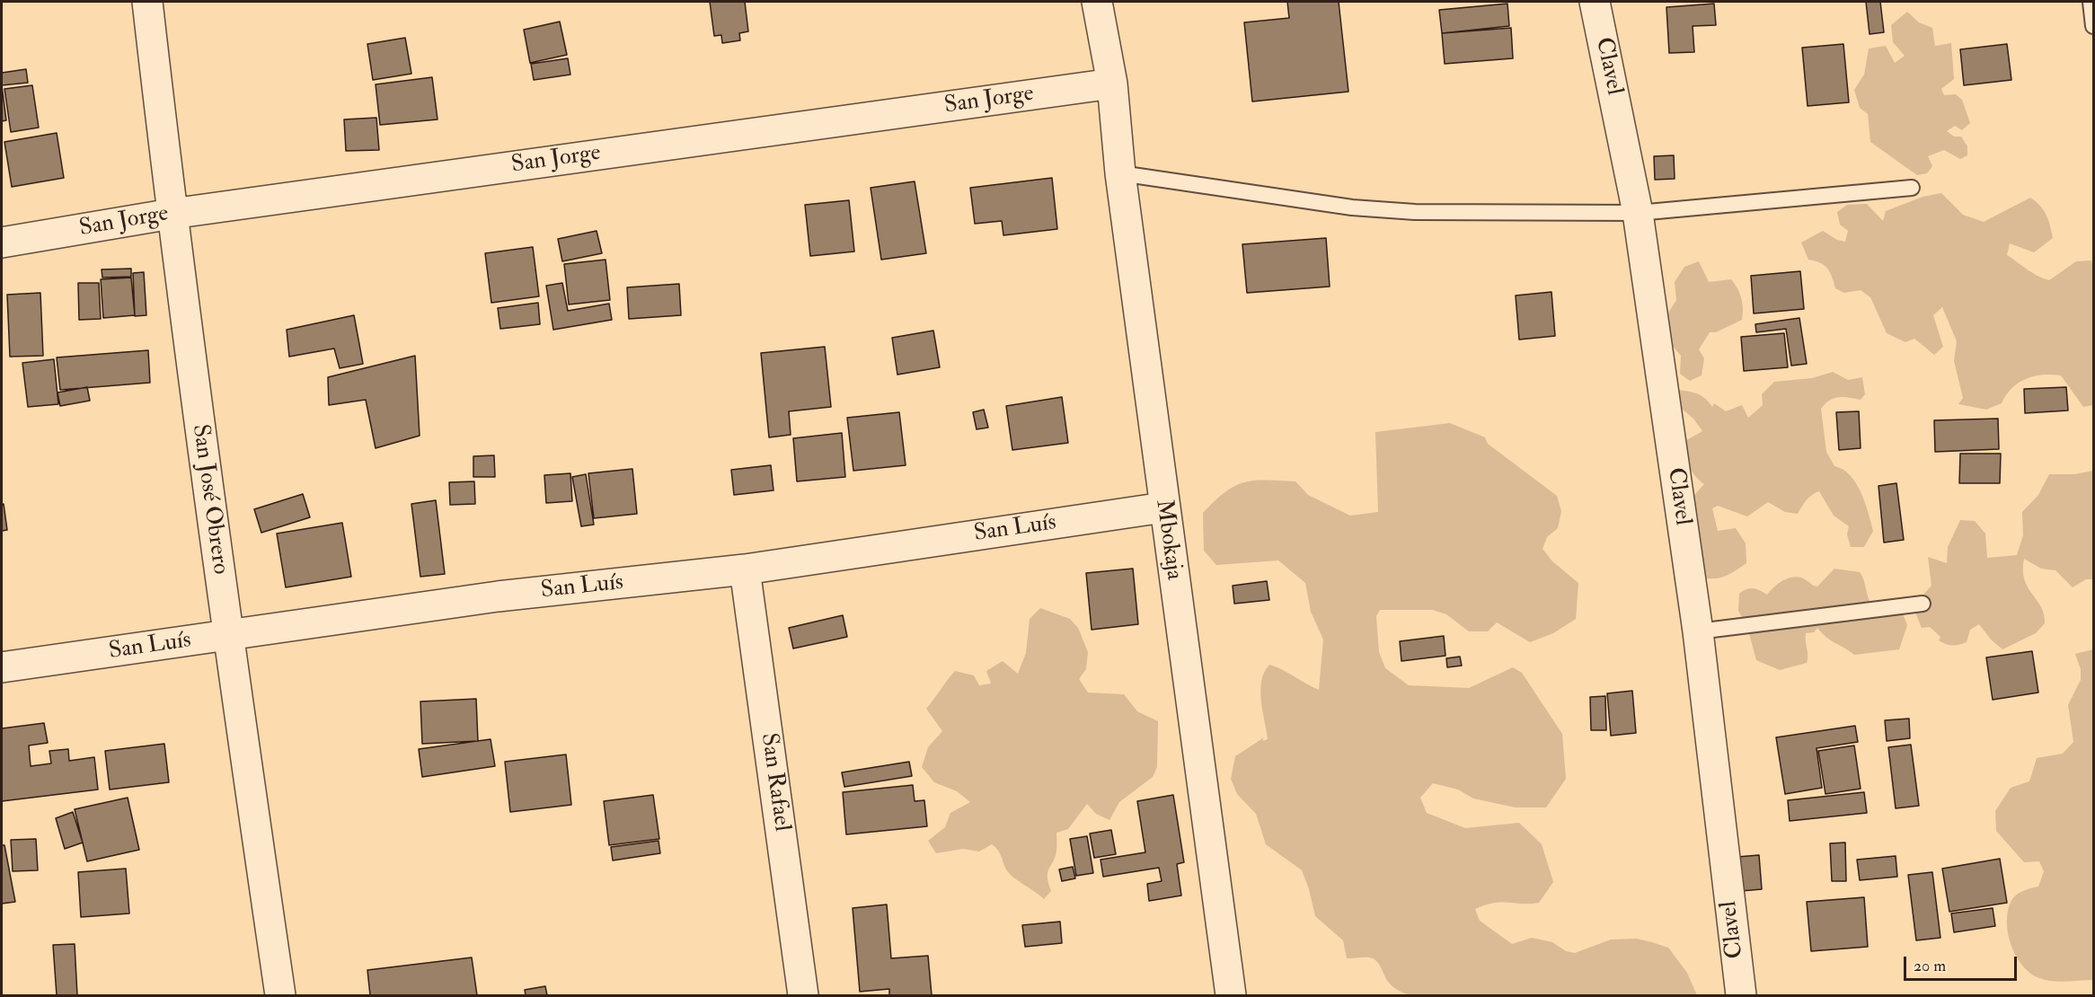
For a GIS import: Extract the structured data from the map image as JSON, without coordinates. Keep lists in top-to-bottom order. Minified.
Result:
{"streets":{"street":["Clavel","San Jorge","San José Obrero","San Luís","Mbokaja","San Rafael"]},"crossings":[["San Jorge","San José Obrero"],["San Jorge","Mbokaja"],["San José Obrero","San Luís"],["San Luís","Mbokaja"],["San Luís","San Rafael"]],"scale_bar":"20 m"}
